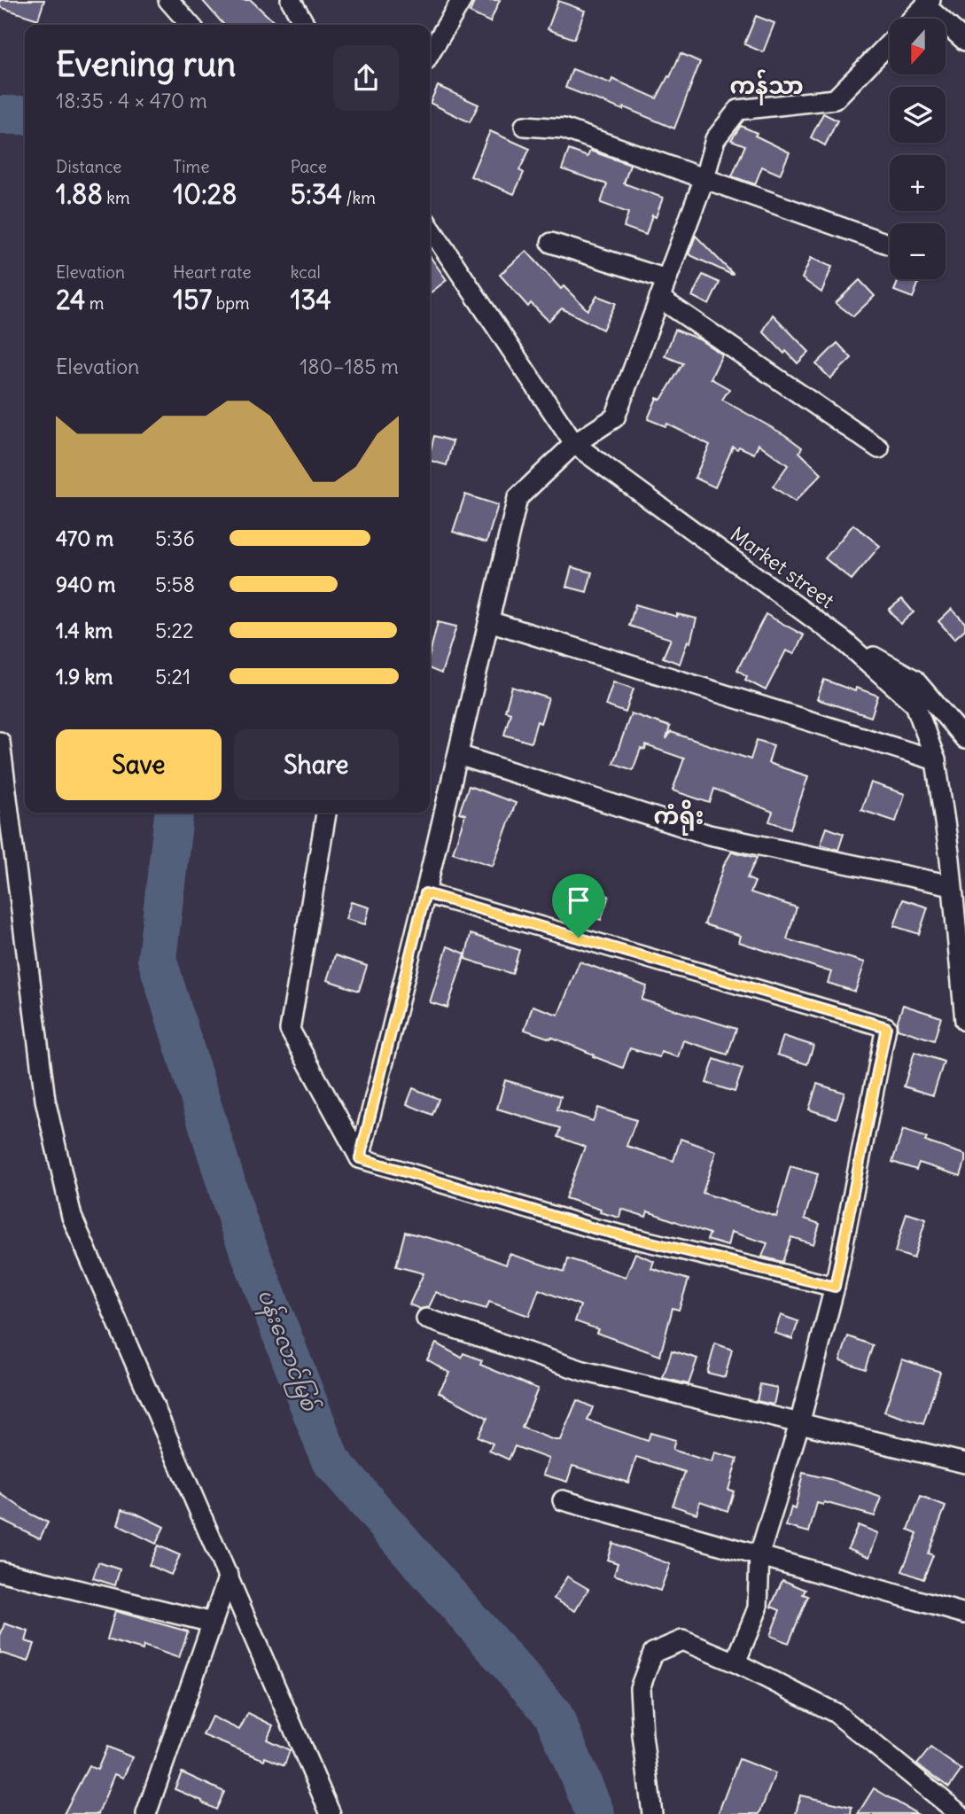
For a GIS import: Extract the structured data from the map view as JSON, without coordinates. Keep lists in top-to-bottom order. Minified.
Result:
{"streets":{"street":["Market street"]},"districts":["ကန်သာ","ကံရိုး"],"water":["ပန်းလောင်မြစ်"],"north":"bottom","page":{"map_buttons":["+","−"],"heading":["Evening run","18:35 · 4 × 470 m"],"stats":[["Distance","1.88 km"],["Time","10:28"],["Pace","5:34 /km"],["Elevation","24 m"],["Heart rate","157 bpm"],["kcal","134"]],"chart":["Elevation","180–185 m"],"list":[{"name":"470 m","note":"5:36"},{"name":"940 m","note":"5:58"},{"name":"1.4 km","note":"5:22"},{"name":"1.9 km","note":"5:21"}],"buttons":["Save","Share"]}}
